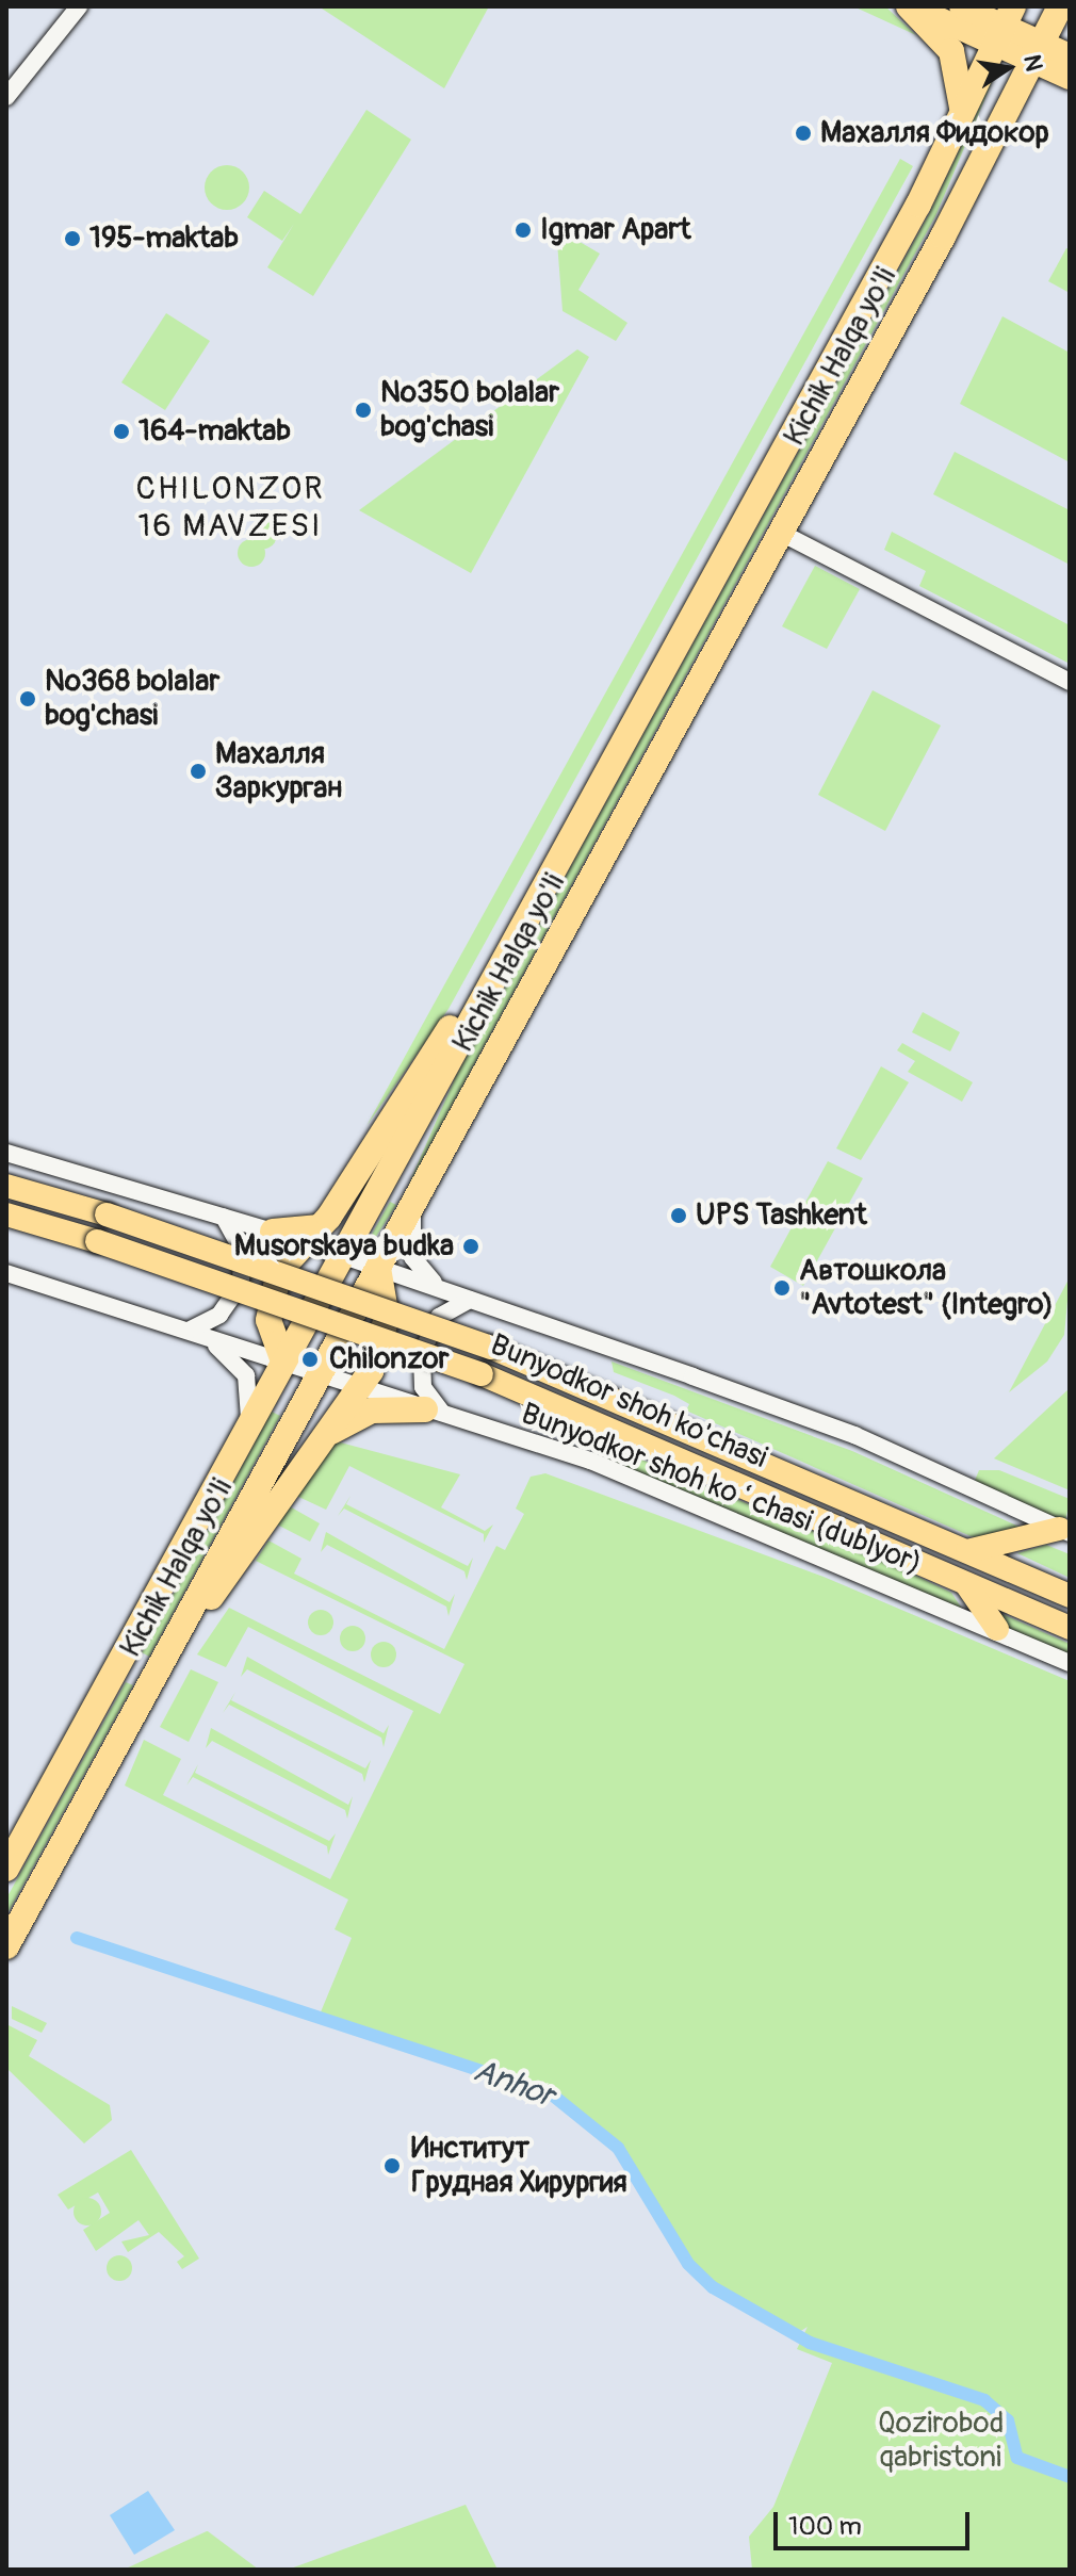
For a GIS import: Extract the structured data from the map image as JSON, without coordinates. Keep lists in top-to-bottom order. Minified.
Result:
{"streets":{"highway":["Kichik Halqa yo'li"],"main road":["Bunyodkor shoh ko'chasi"],"street":["Bunyodkor shoh koʻchasi (dublyor)"]},"crossings":[["Kichik Halqa yo'li","Bunyodkor shoh koʻchasi (dublyor)"]],"districts":["CHILONZOR 16 MAVZESI"],"water":["Anhor"],"parks":["Qozirobod qabristoni"],"places":["Махалля Фидокор","Igmar Apart","195-maktab","№350 bolalar bog'chasi","164-maktab","№368 bolalar bog'chasi","Махалля Заркурган","UPS Tashkent","Musorskaya budka","Автошкола \"Avtotest\" (Integro)","Chilonzor","Институт Грудная Хирургия"],"scale_bar":"100 m","north":"right"}
